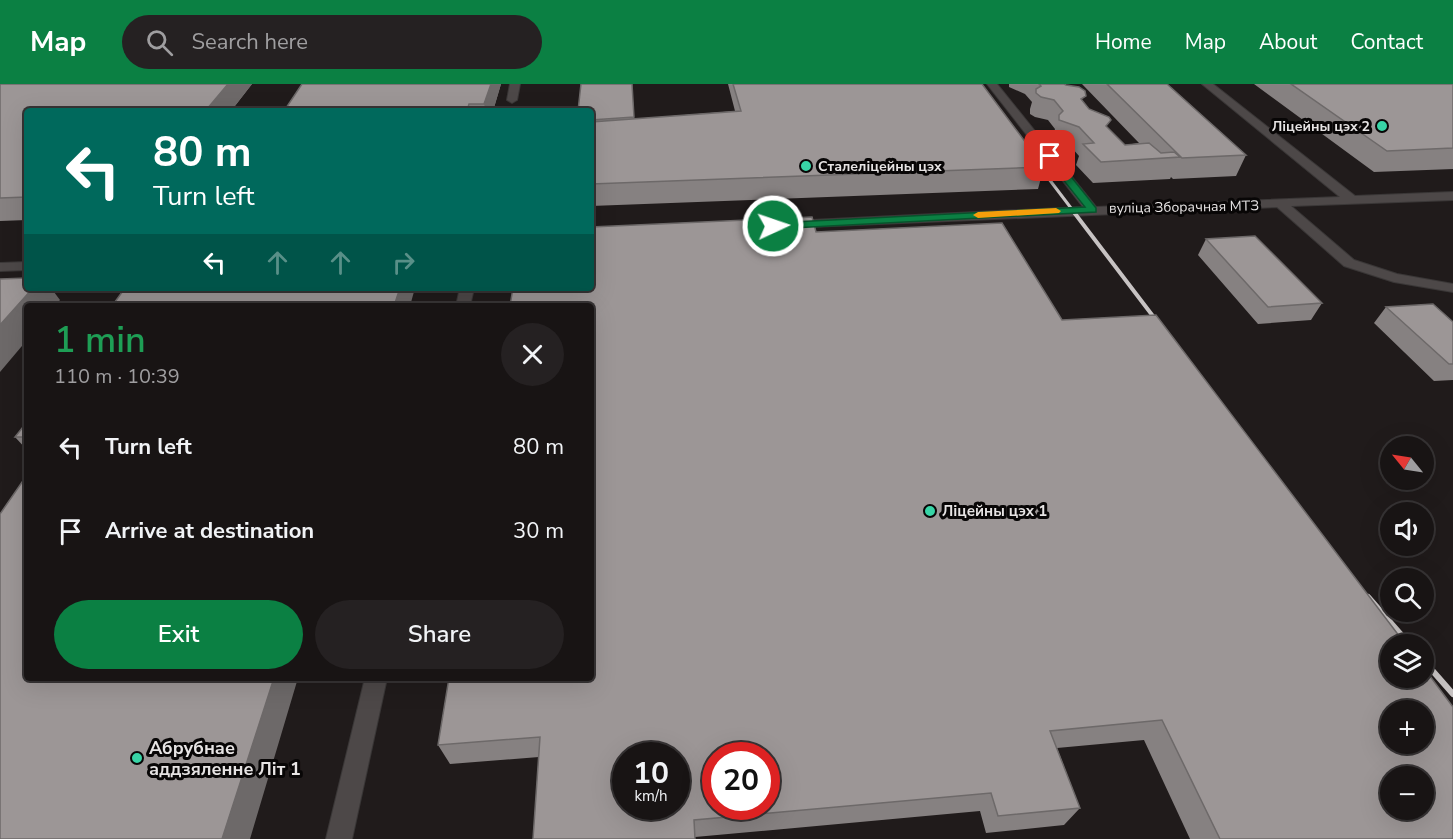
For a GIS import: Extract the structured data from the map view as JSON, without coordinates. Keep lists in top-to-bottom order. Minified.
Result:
{"streets":{"lane":["вуліца Зборачная МТЗ"]},"places":["Ліцейны цэх 2","Сталеліцейны цэх","Ліцейны цэх 1","Абрубнае аддзяленне Літ 1"],"north":"top left","page":{"header":"Map","search":"Search here","nav":["Home","Map","About","Contact"],"turn":["80 m","Turn left"],"heading":["1 min","110 m · 10:39"],"list":[{"name":"Turn left","value":"80 m"},{"name":"Arrive at destination","value":"30 m"}],"map_buttons":["+","−"],"buttons":["Exit","Share"],"speed":"10 km/h","limit":"20"}}
